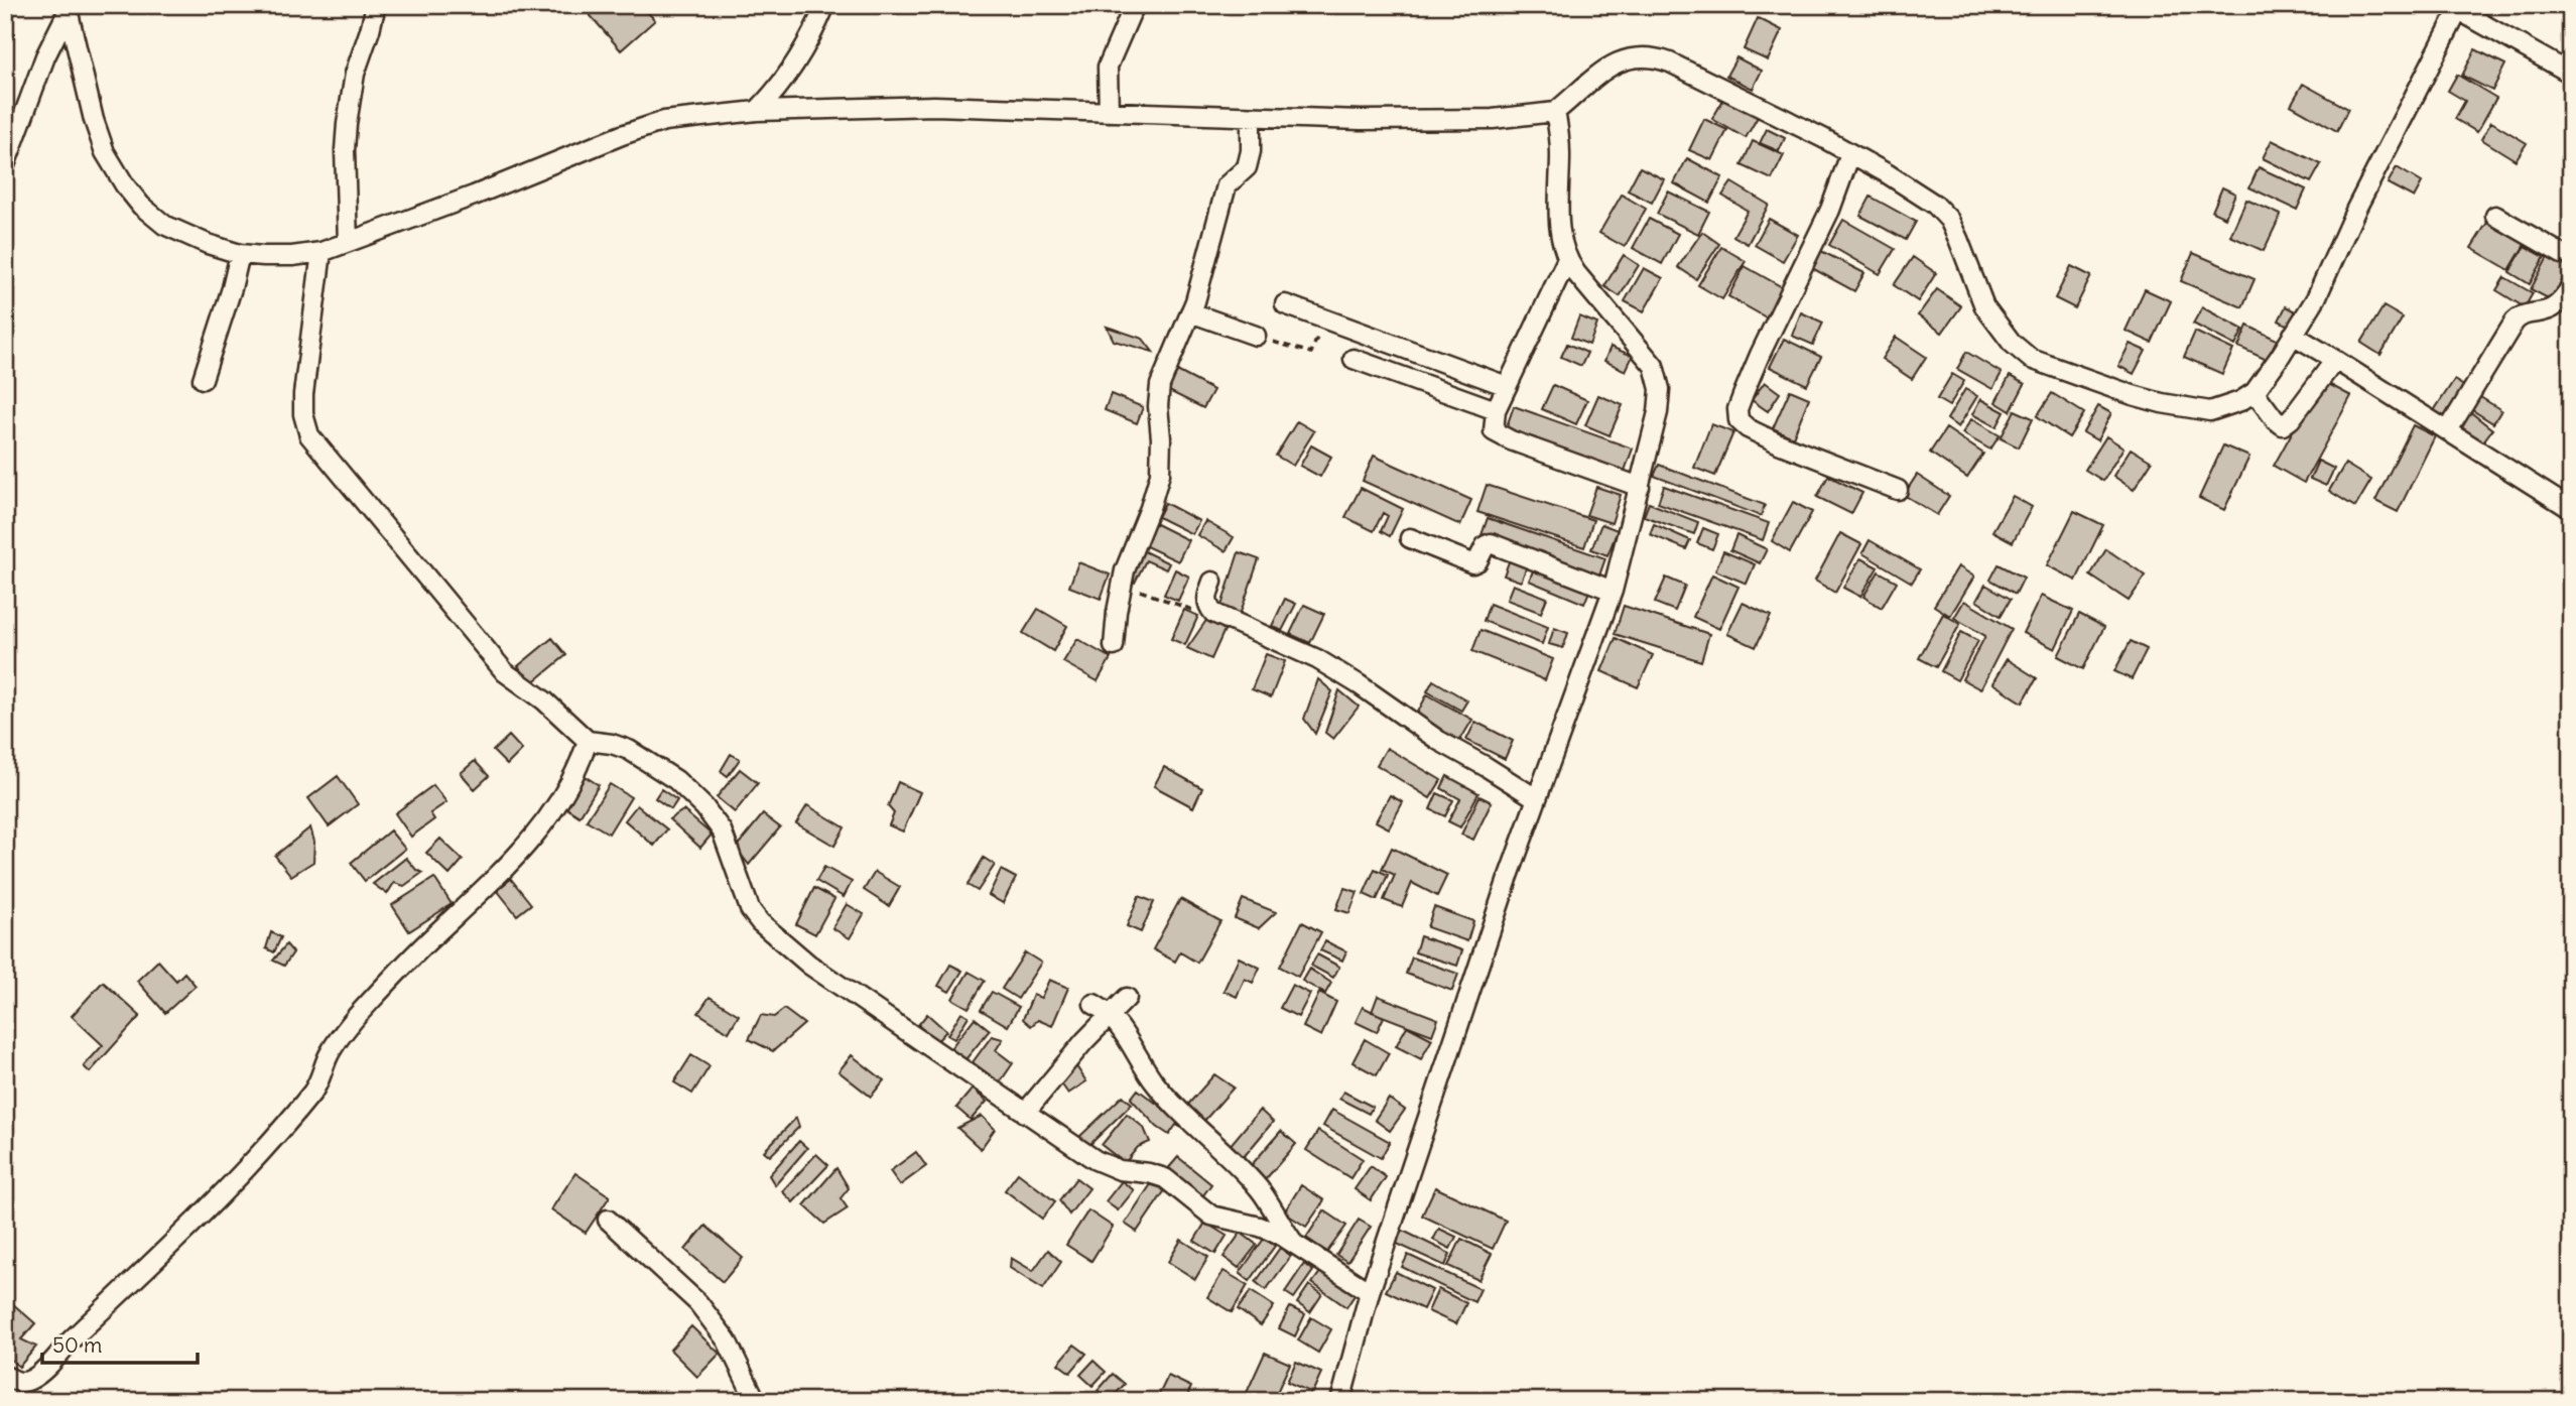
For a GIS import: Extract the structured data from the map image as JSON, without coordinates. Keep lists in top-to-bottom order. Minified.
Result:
{"scale_bar":"50 m"}
